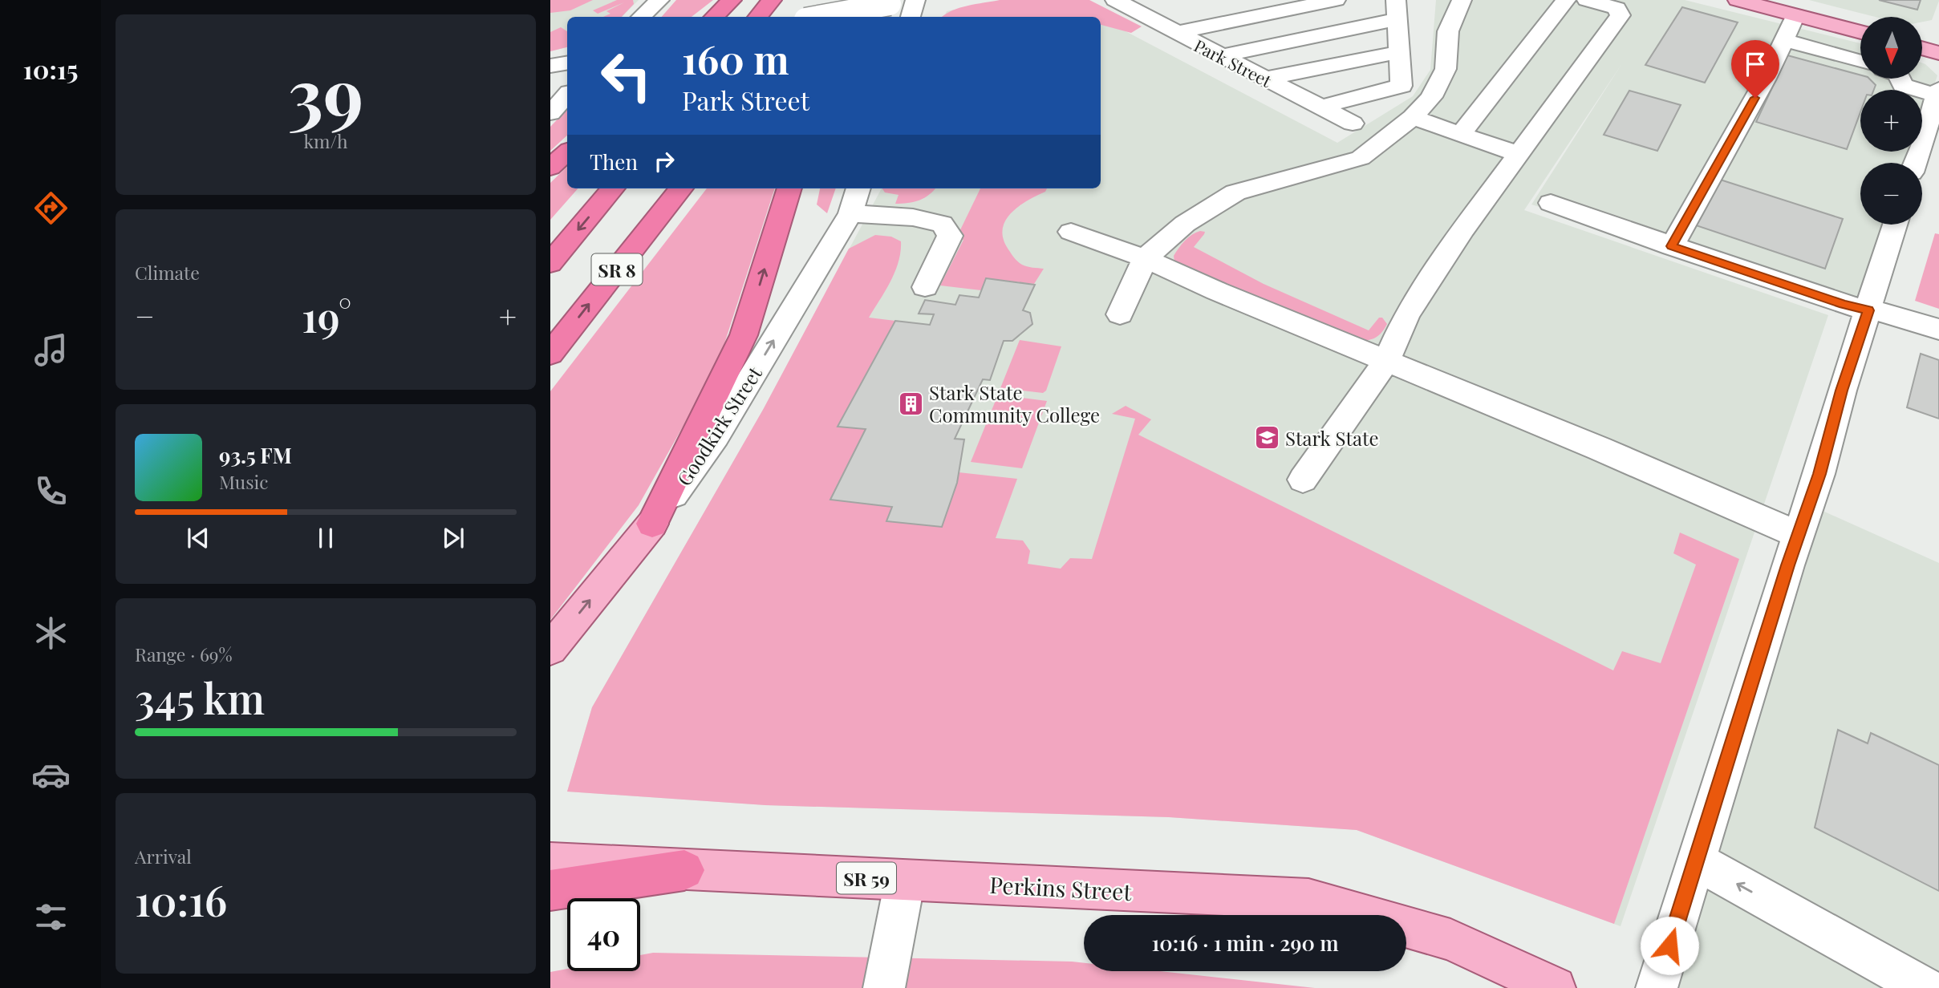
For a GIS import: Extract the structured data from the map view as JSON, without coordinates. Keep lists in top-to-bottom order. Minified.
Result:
{"streets":{"highway":["SR 8"],"main road":["Goodkirk Street","SR 59","Perkins Street"],"street":["Park Street"]},"one_way":["Goodkirk Street"],"places":{"building":["Stark State Community College"],"school or university":["Stark State"]},"north":"bottom","page":{"tabs":"10:15","tile":[["39","km/h"],"Climate",["Range · 69%","345 km"],["Arrival","10:16"]],"map_buttons":["+","−"],"turn":["160 m","Park Street"],"then":"Then","heat":["−","19°","+"],"song":["93.5 FM","Music"],"limit":"40","trip":"10:16 · 1 min · 290 m"}}
